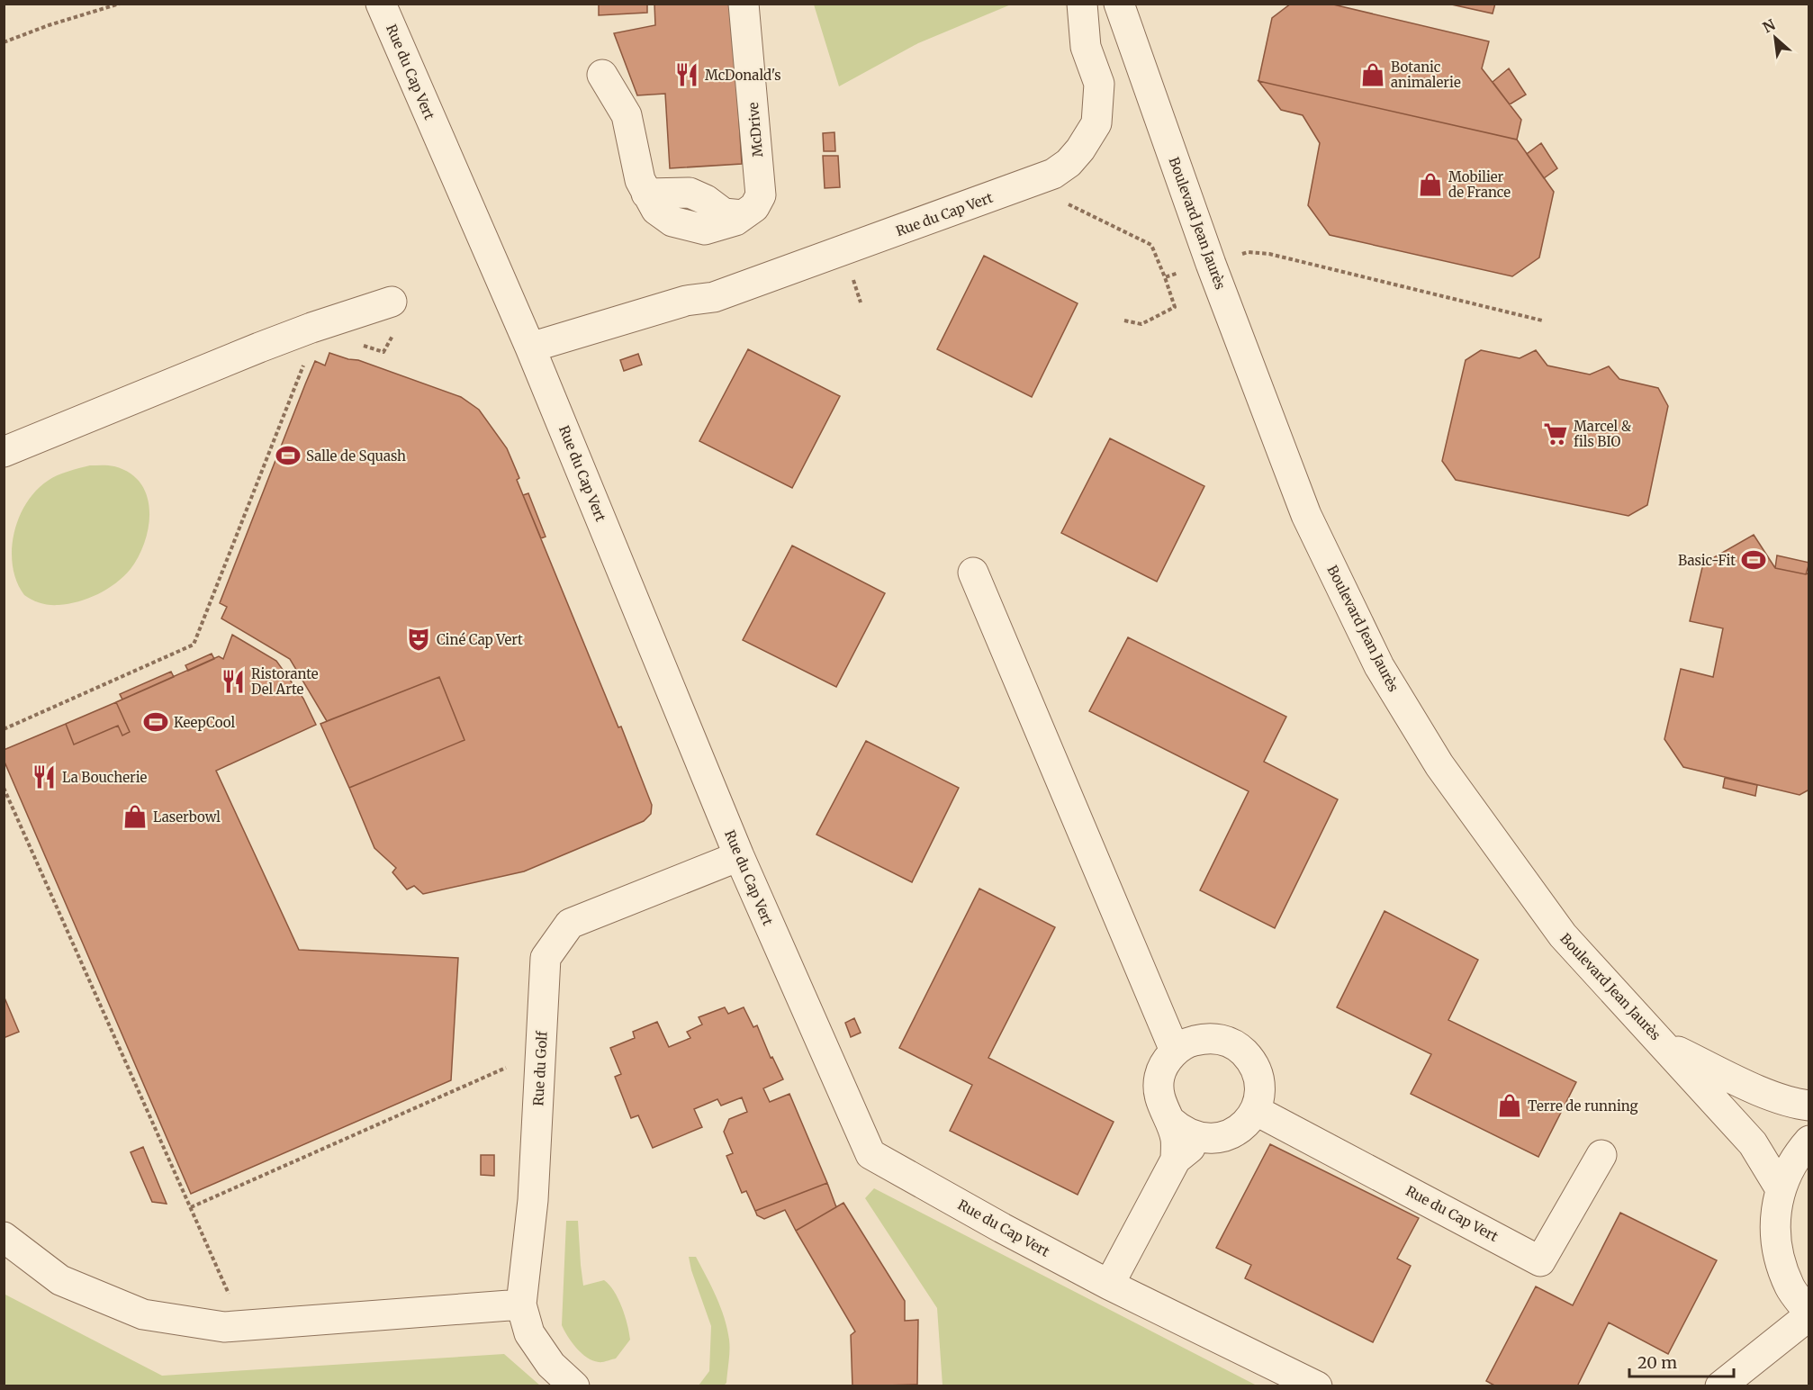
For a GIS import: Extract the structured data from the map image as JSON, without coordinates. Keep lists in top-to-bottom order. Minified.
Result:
{"streets":{"street":["Rue du Cap Vert","McDrive","Boulevard Jean Jaurès","Rue du Golf"]},"crossings":[["Rue du Cap Vert","Rue du Golf"]],"places":{"restaurant":["McDonald's","Ristorante Del Arte","La Boucherie"],"shop":["Botanic animalerie","Mobilier de France","Laserbowl","Terre de running"],"supermarket":["Marcel & fils BIO"],"sports":["Salle de Squash","Basic-Fit","KeepCool"],"theatre":["Ciné Cap Vert"]},"scale_bar":"20 m","north":"top left"}
